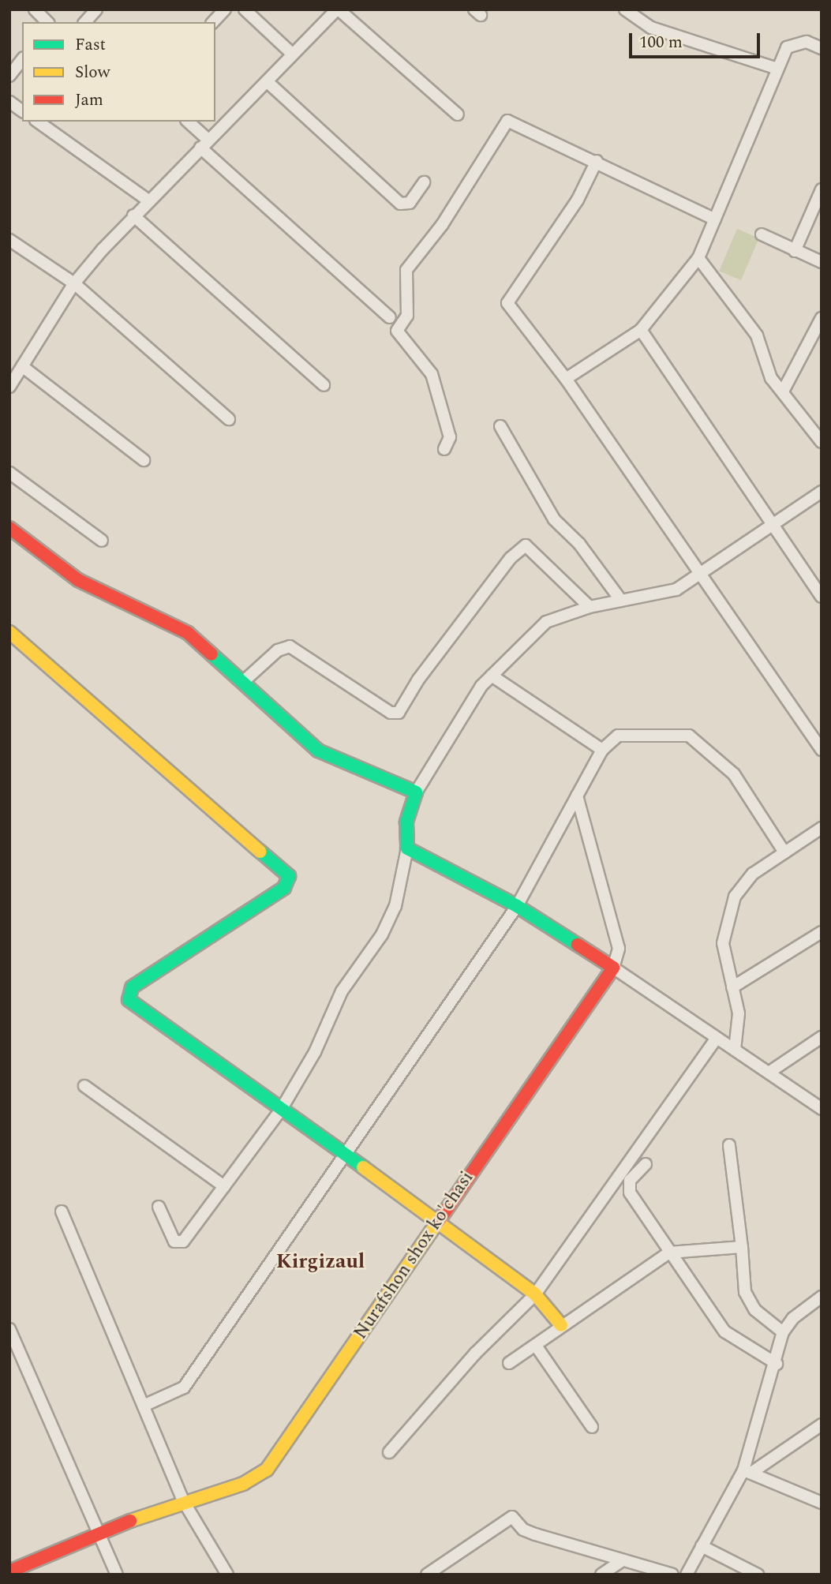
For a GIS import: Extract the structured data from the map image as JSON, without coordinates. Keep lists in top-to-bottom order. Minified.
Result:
{"streets":{"street":["Nurafshon shox ko'chasi"]},"districts":["Kirgizaul"],"legend":["Fast","Slow","Jam"],"scale_bar":"100 m"}
